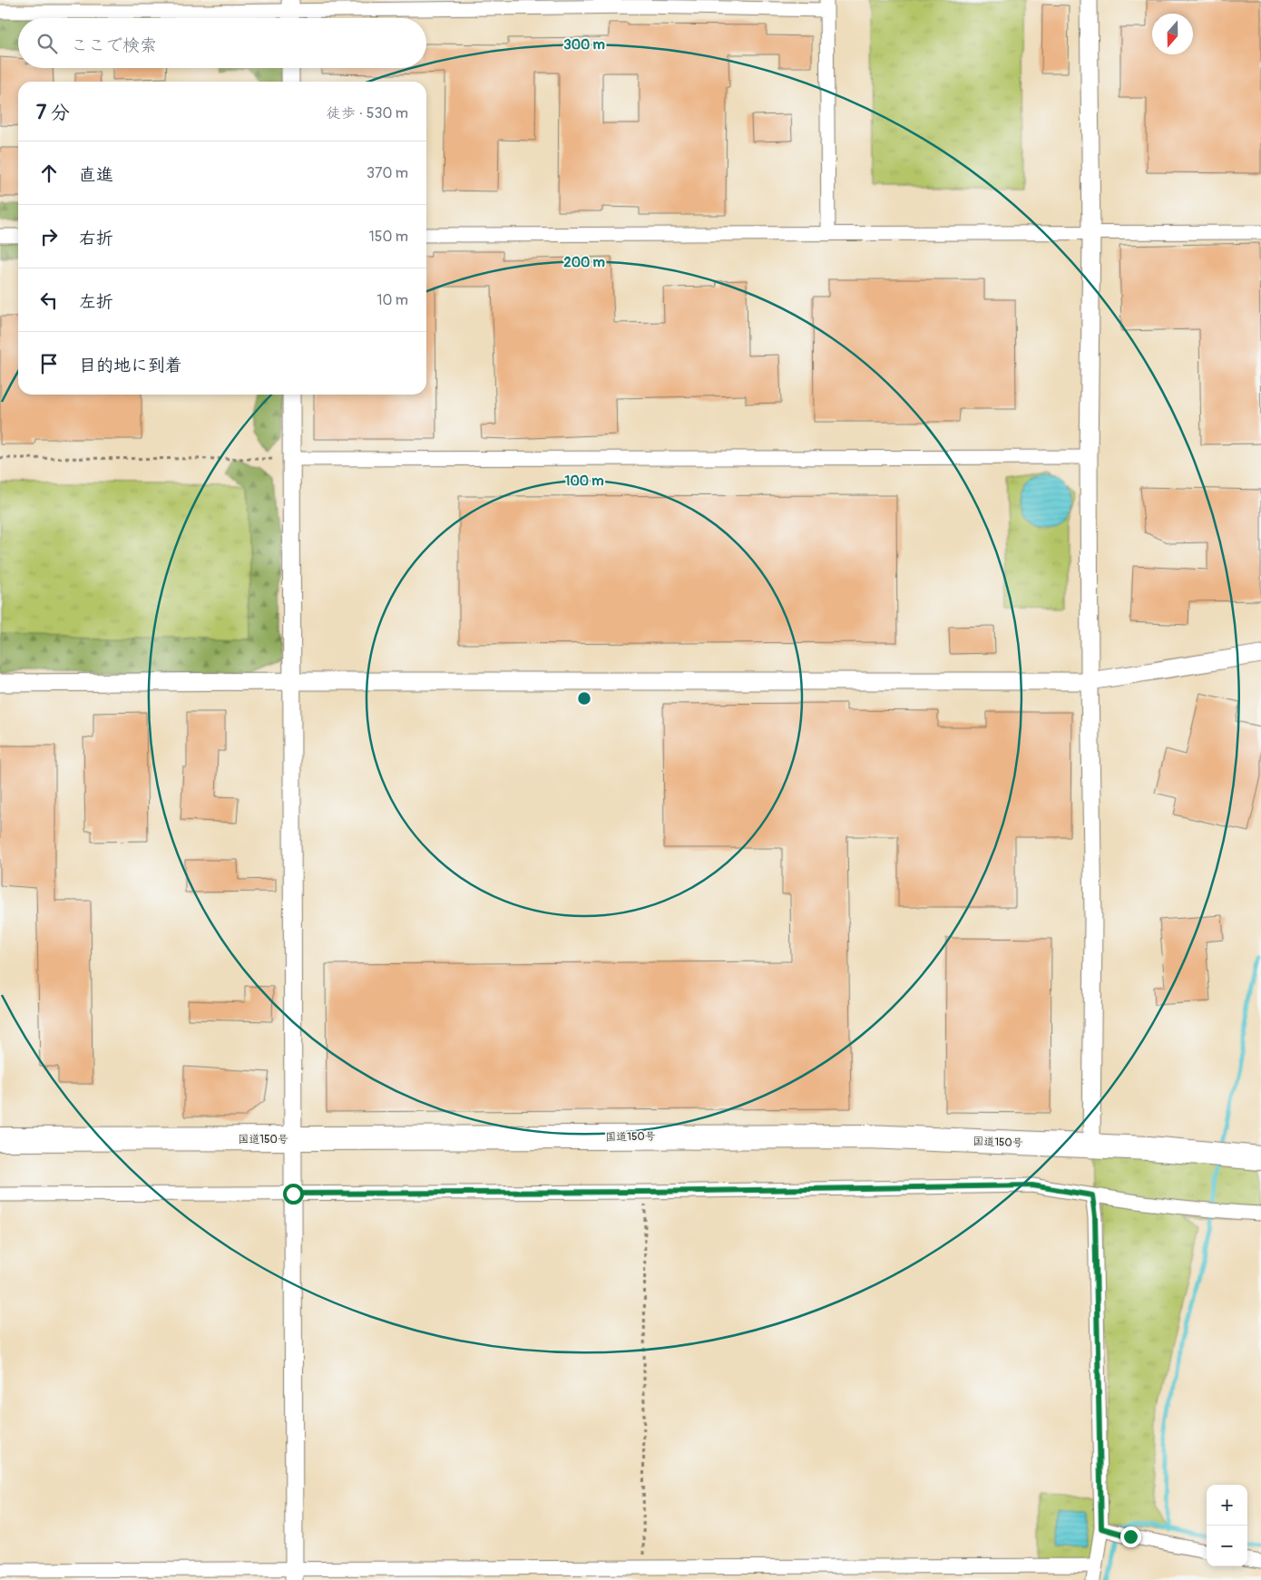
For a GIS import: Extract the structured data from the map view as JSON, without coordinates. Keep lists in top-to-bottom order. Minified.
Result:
{"streets":{"highway":["国道150号"]},"north":"bottom","page":{"search":"ここで検索","heading":["7 分","徒歩 · 530 m"],"list":[["直進","370 m"],["右折","150 m"],["左折","10 m"],"目的地に到着"],"map_buttons":["+","−"]},"rings":["300 m","200 m","100 m"]}
